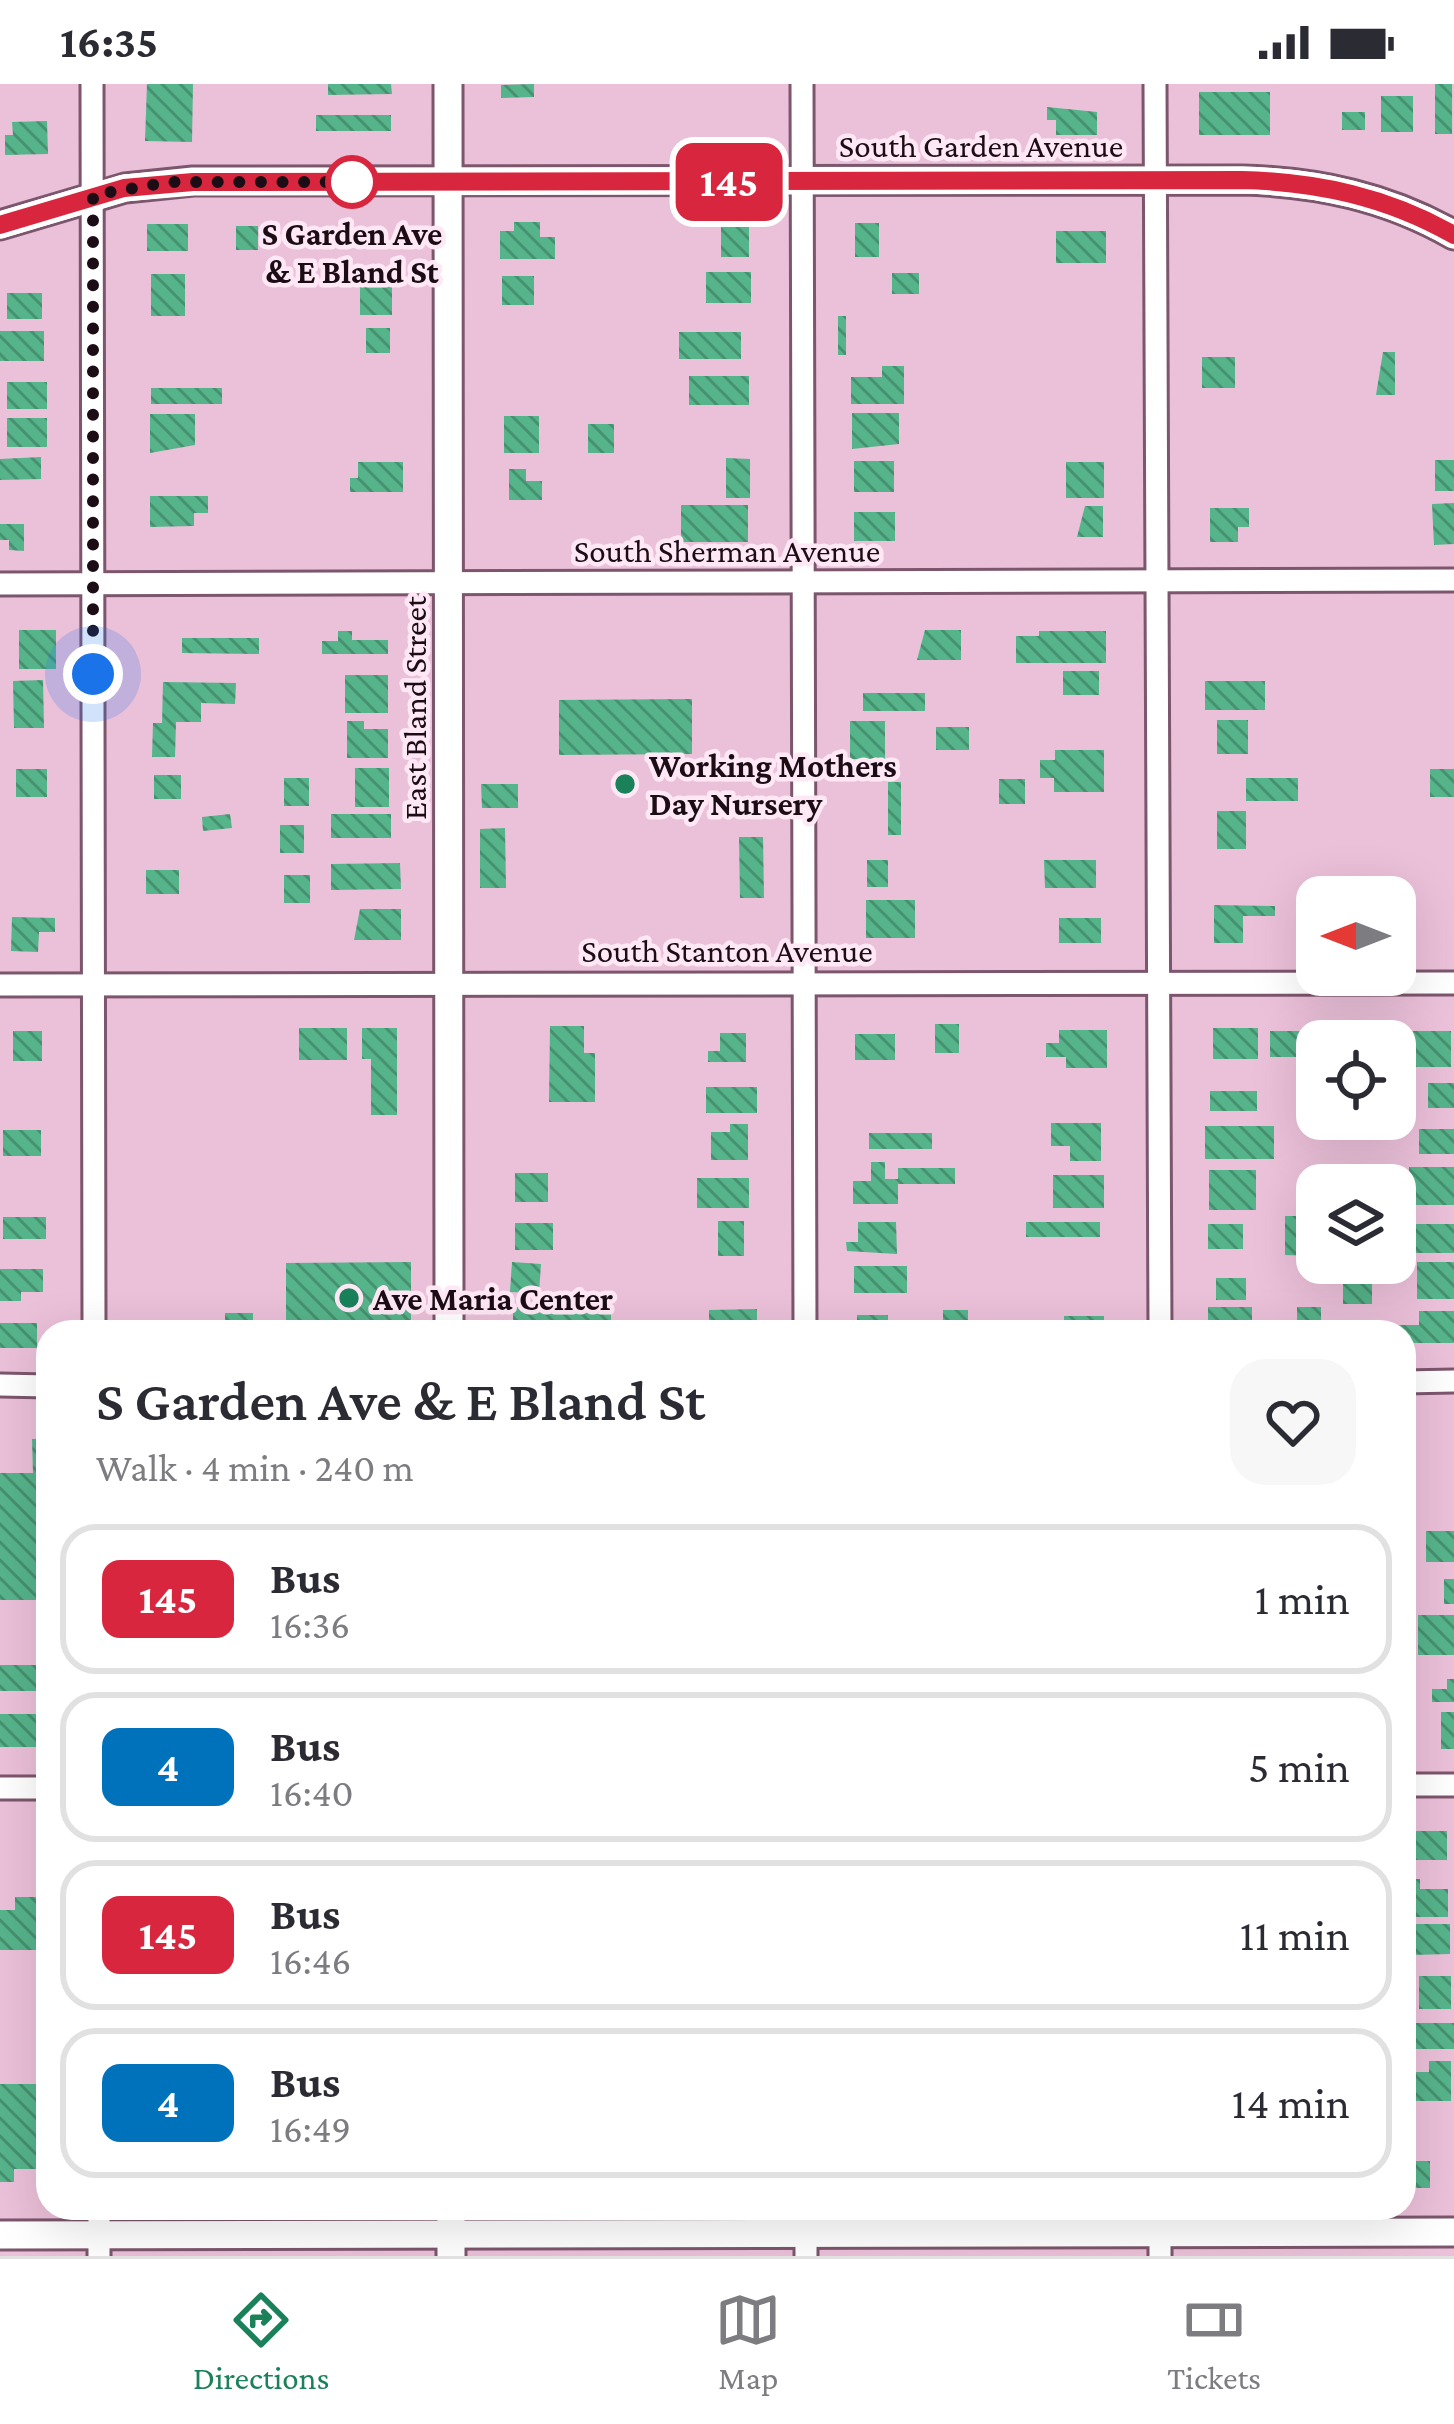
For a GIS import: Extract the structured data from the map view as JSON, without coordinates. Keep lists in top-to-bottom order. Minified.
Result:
{"streets":{"street":["South Garden Avenue","South Sherman Avenue","East Bland Street","South Stanton Avenue"]},"crossings":[["South Garden Avenue","East Bland Street"],["South Sherman Avenue","East Bland Street"],["East Bland Street","South Stanton Avenue"]],"places":["S Garden Ave & E Bland St","Working Mothers Day Nursery","Ave Maria Center"],"lines":["bus line 145"],"north":"left","page":{"status":"16:35","on_map":"145","heading":["S Garden Ave & E Bland St","Walk · 4 min · 240 m"],"list":[{"mark":"145","name":"Bus","note":"16:36","value":"1 min"},{"mark":"4","name":"Bus","note":"16:40","value":"5 min"},{"mark":"145","name":"Bus","note":"16:46","value":"11 min"},{"mark":"4","name":"Bus","note":"16:49","value":"14 min"}],"tabs":["Directions","Map","Tickets"]}}
